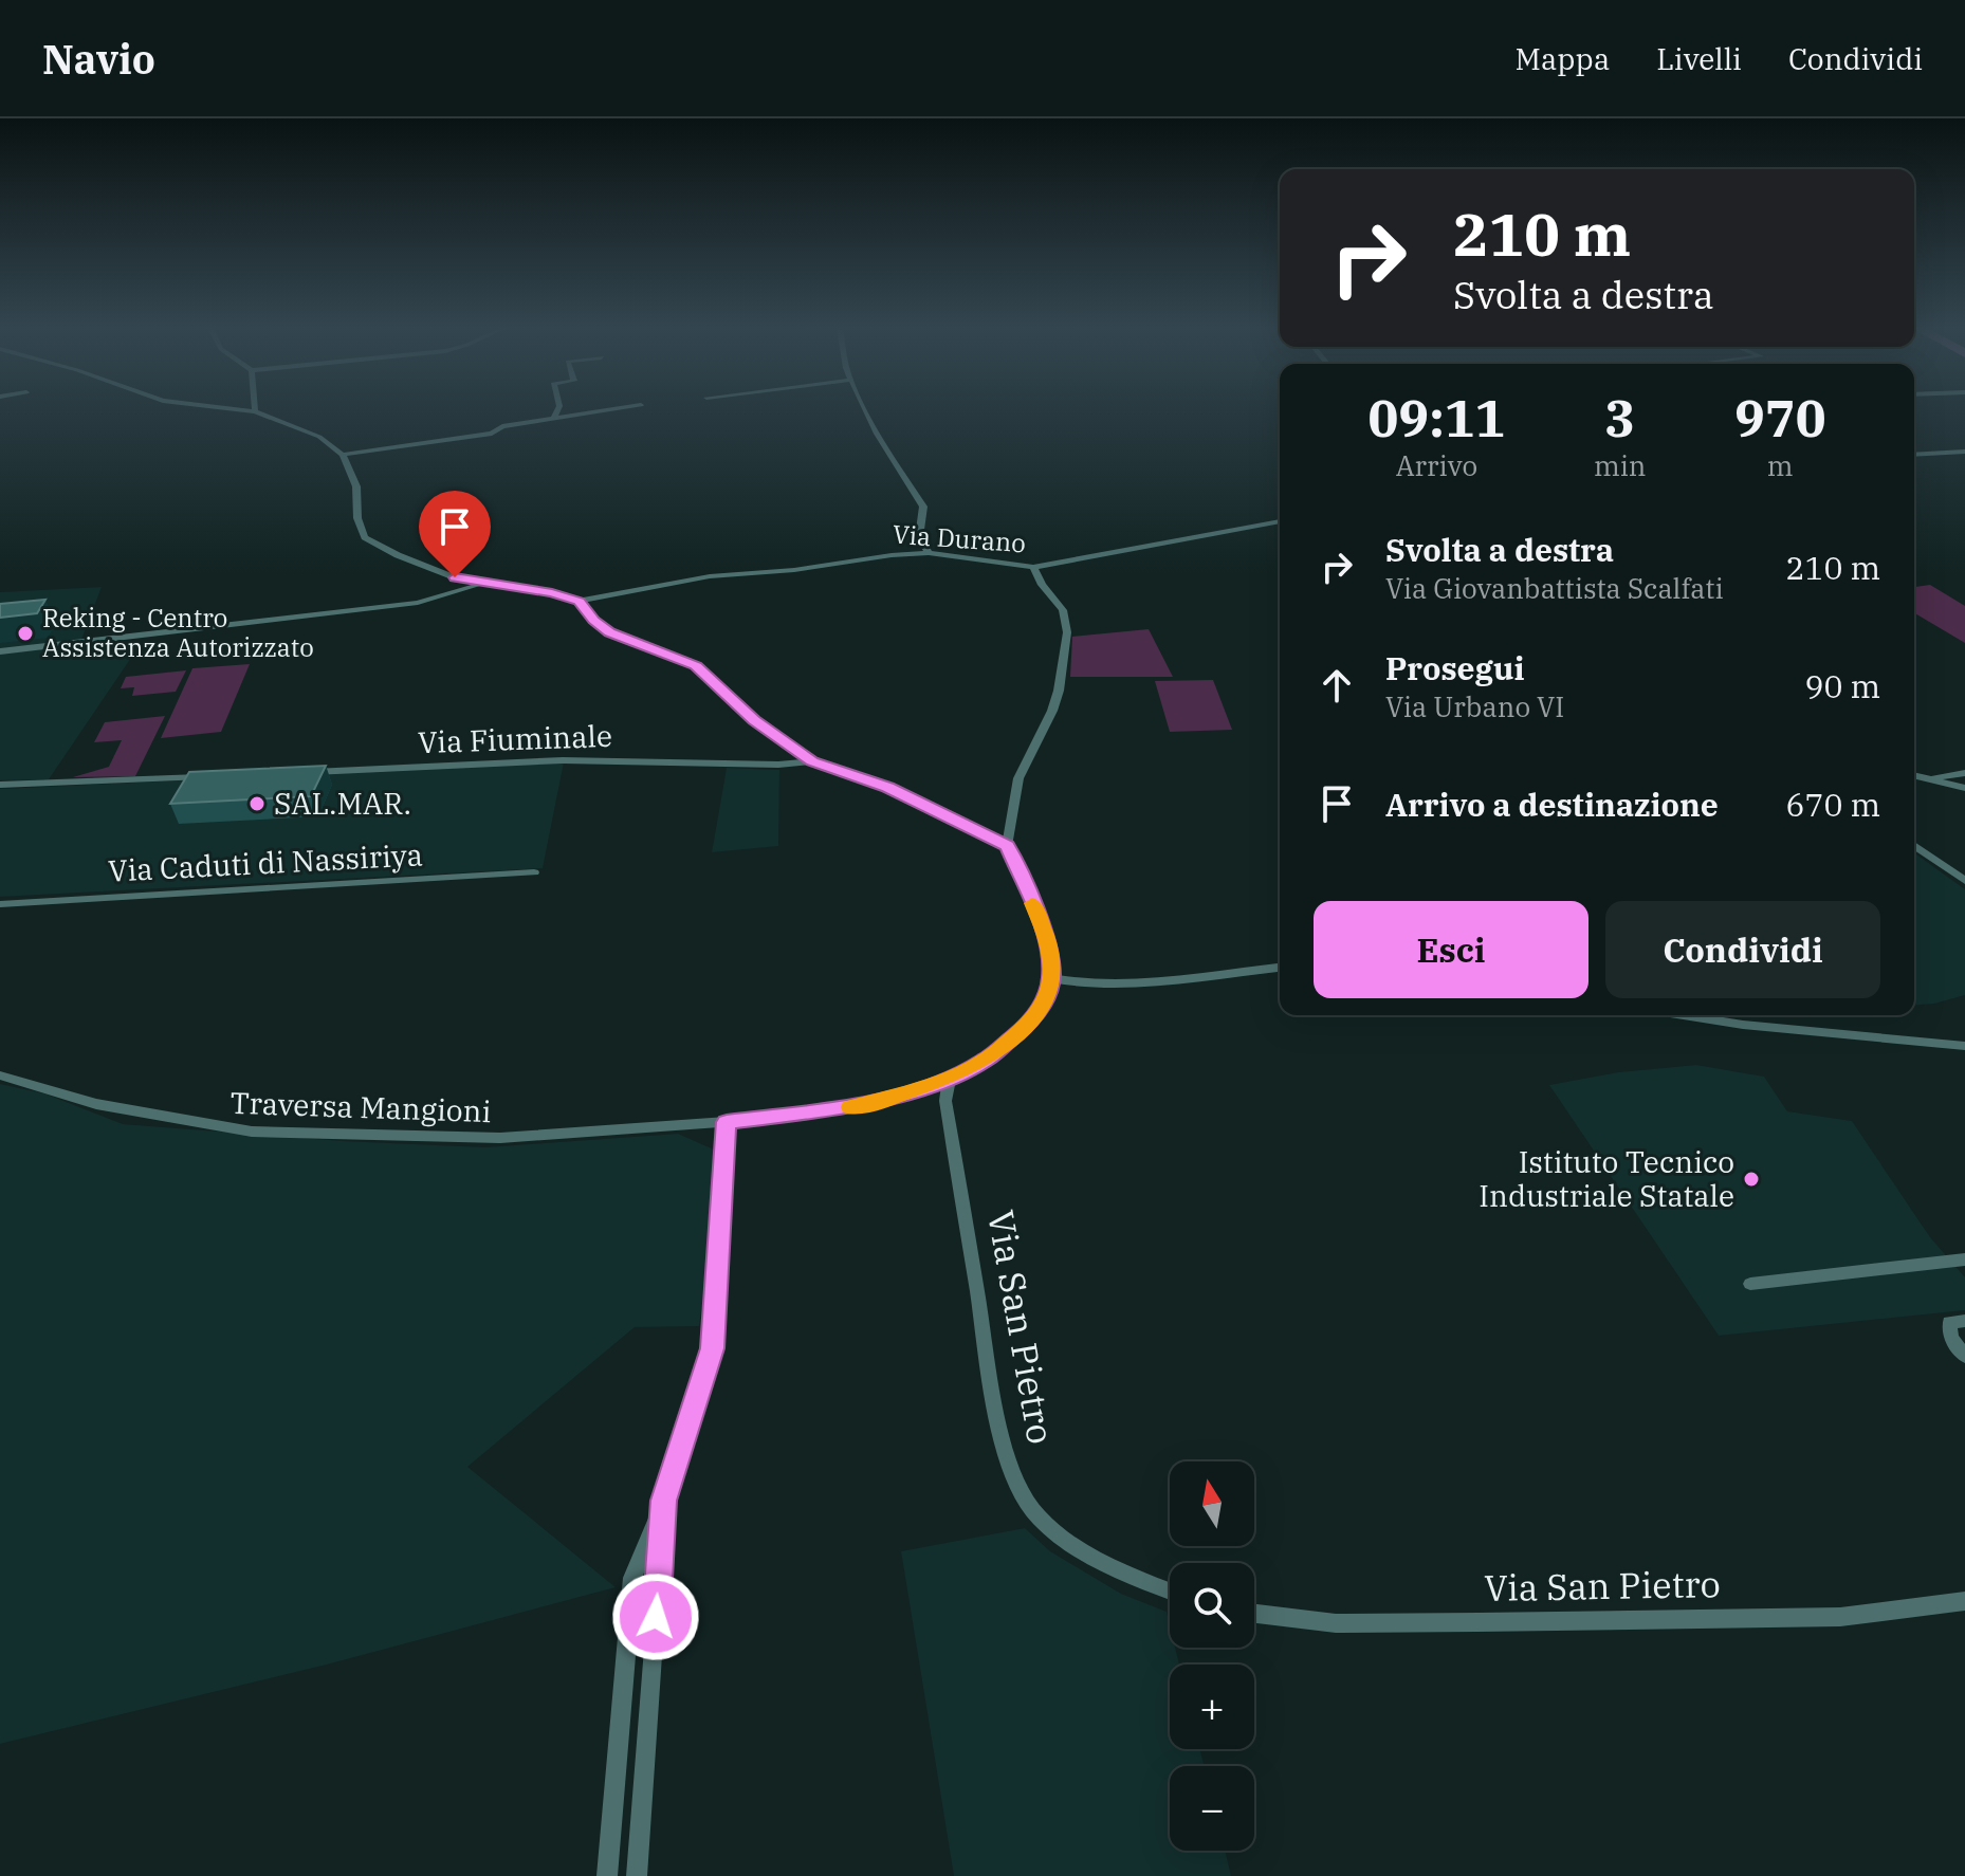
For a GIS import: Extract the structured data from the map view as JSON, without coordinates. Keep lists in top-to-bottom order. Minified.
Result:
{"streets":{"street":["Via Durano","Via Fiuminale","Via Caduti di Nassiriya","Traversa Mangioni","Via San Pietro"]},"crossings":[["Traversa Mangioni","Via San Pietro"]],"places":["Reking - Centro Assistenza Autorizzato","SAL.MAR.","Istituto Tecnico Industriale Statale"],"north":"top","page":{"header":"Navio","nav":["Mappa","Livelli","Condividi"],"turn":["210 m","Svolta a destra"],"eta":["09:11","Arrivo","3","min","970","m"],"list":[{"name":"Svolta a destra","note":"Via Giovanbattista Scalfati","value":"210 m"},{"name":"Prosegui","note":"Via Urbano VI","value":"90 m"},{"name":"Arrivo a destinazione","value":"670 m"}],"buttons":["Esci","Condividi"],"map_buttons":["+","−"]}}
